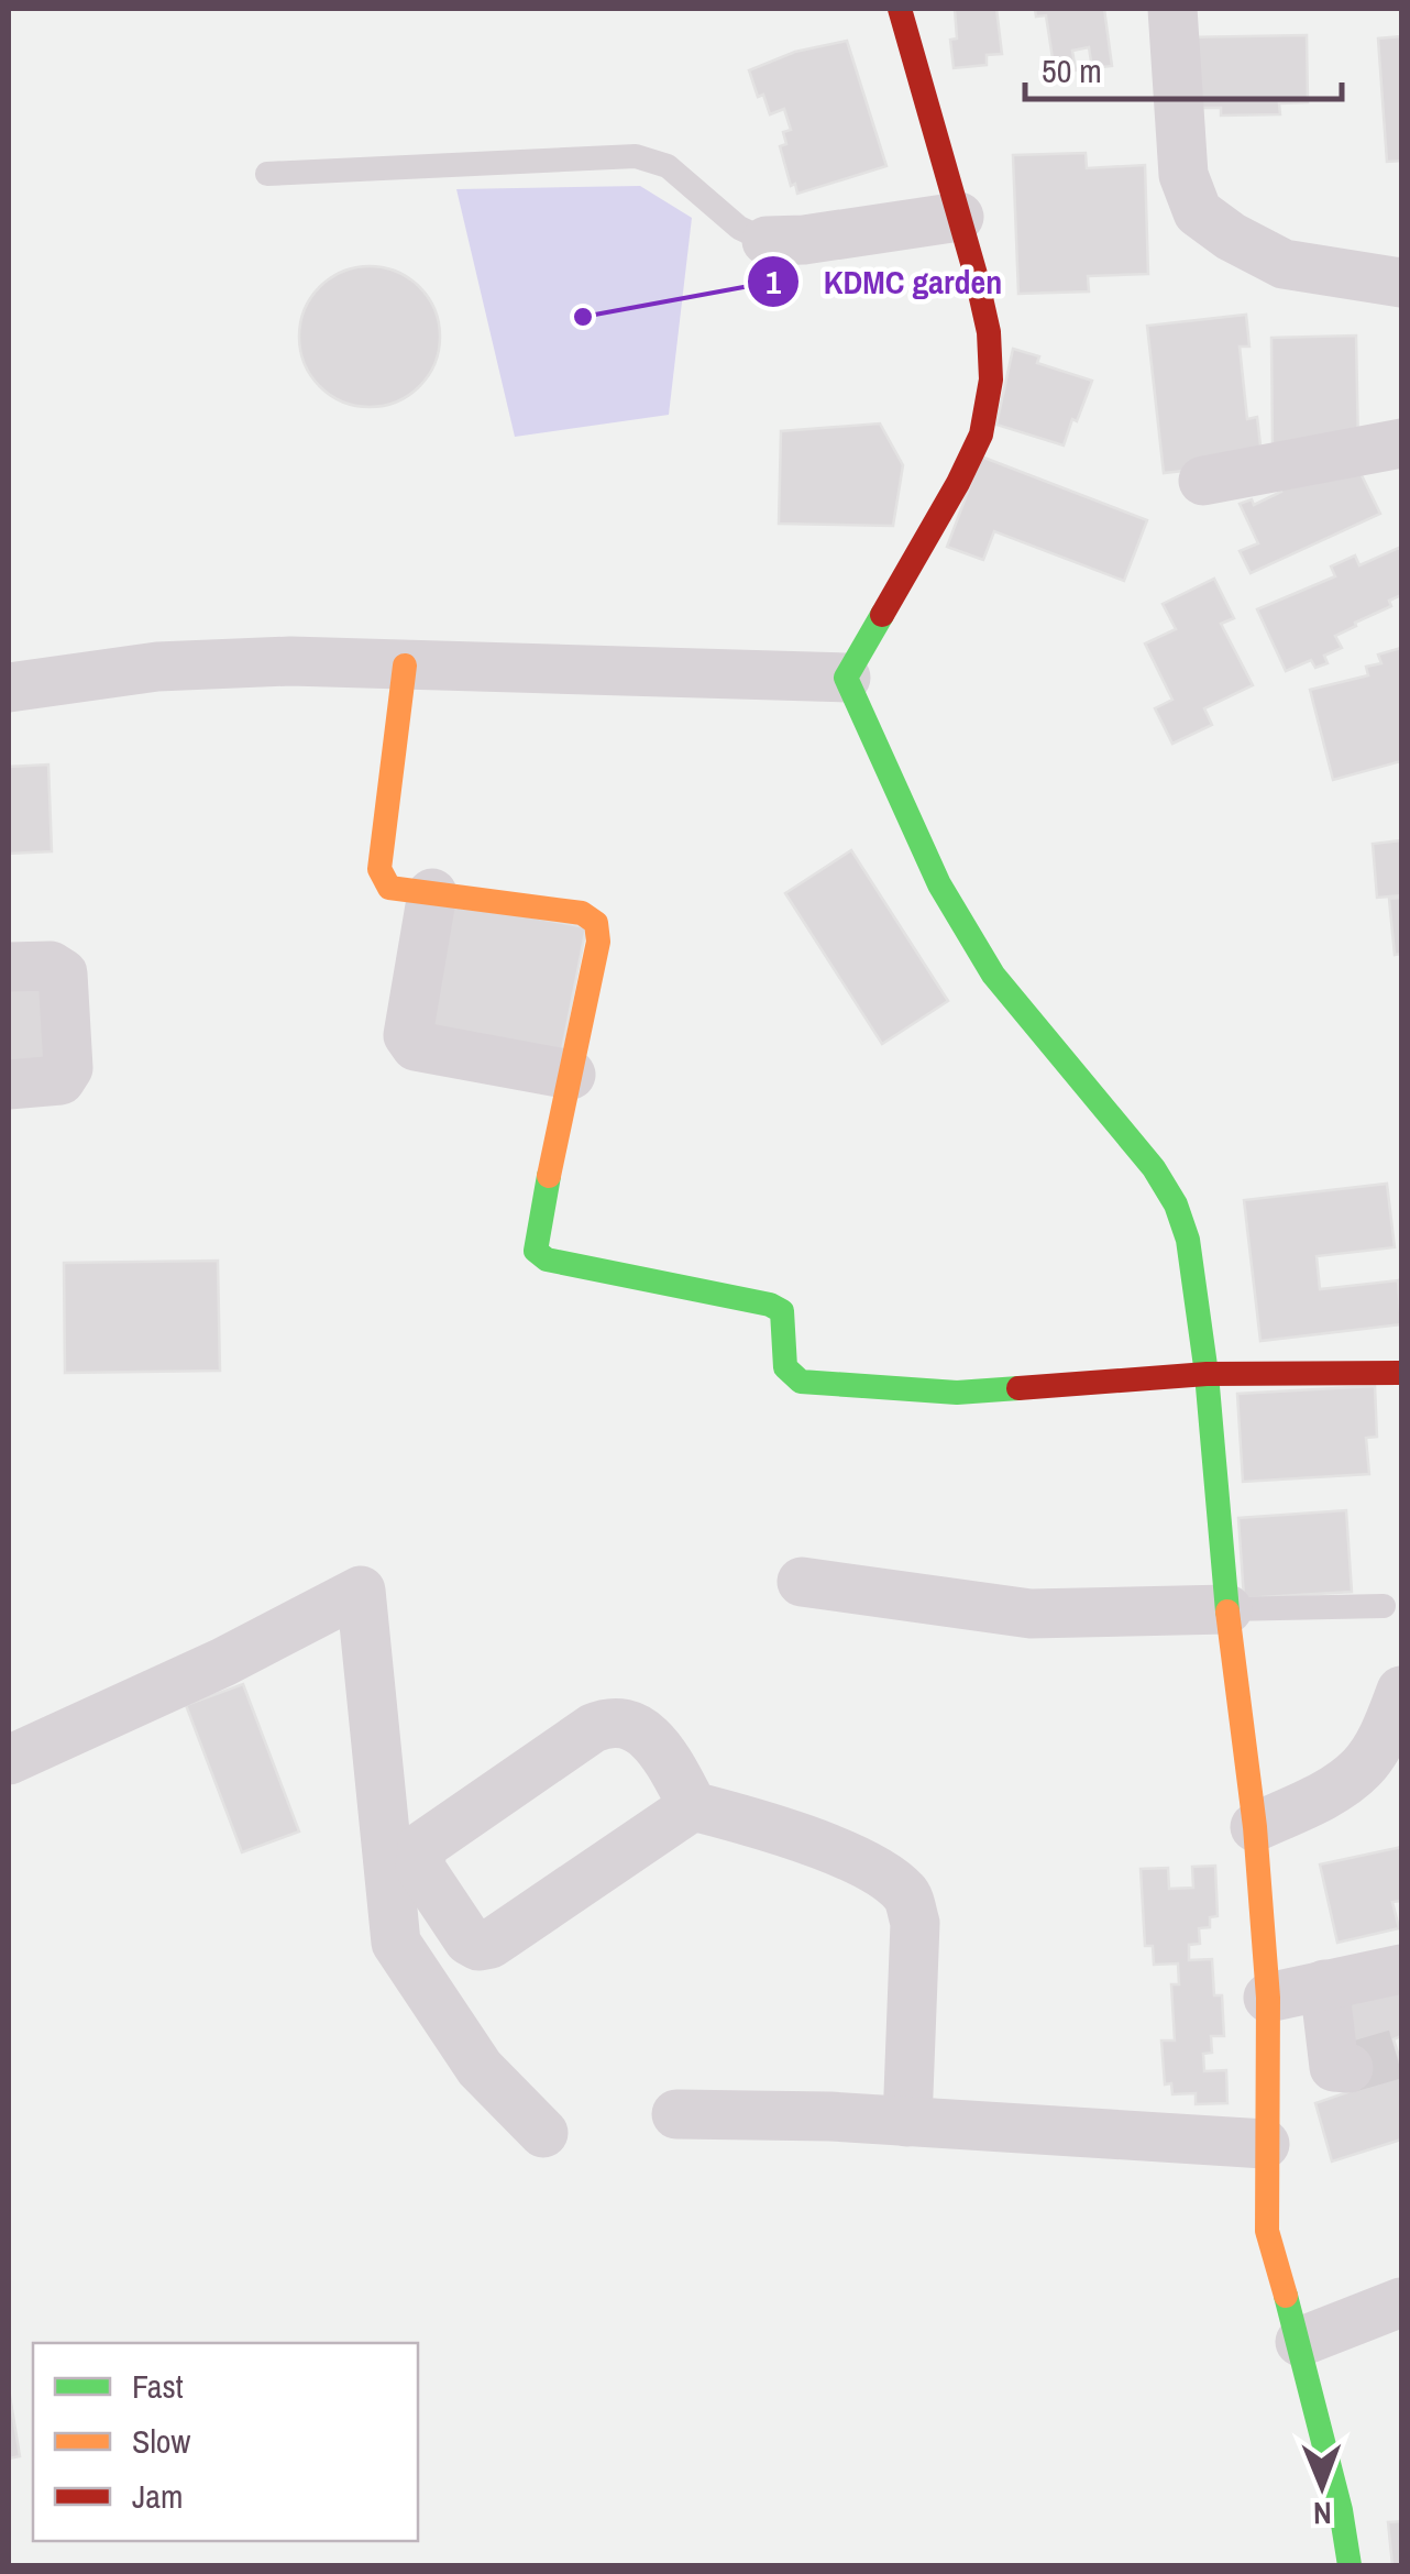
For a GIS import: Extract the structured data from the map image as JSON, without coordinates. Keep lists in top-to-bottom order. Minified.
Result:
{"places":["KDMC garden"],"legend":["Fast","Slow","Jam"],"scale_bar":"50 m","north":"bottom"}
